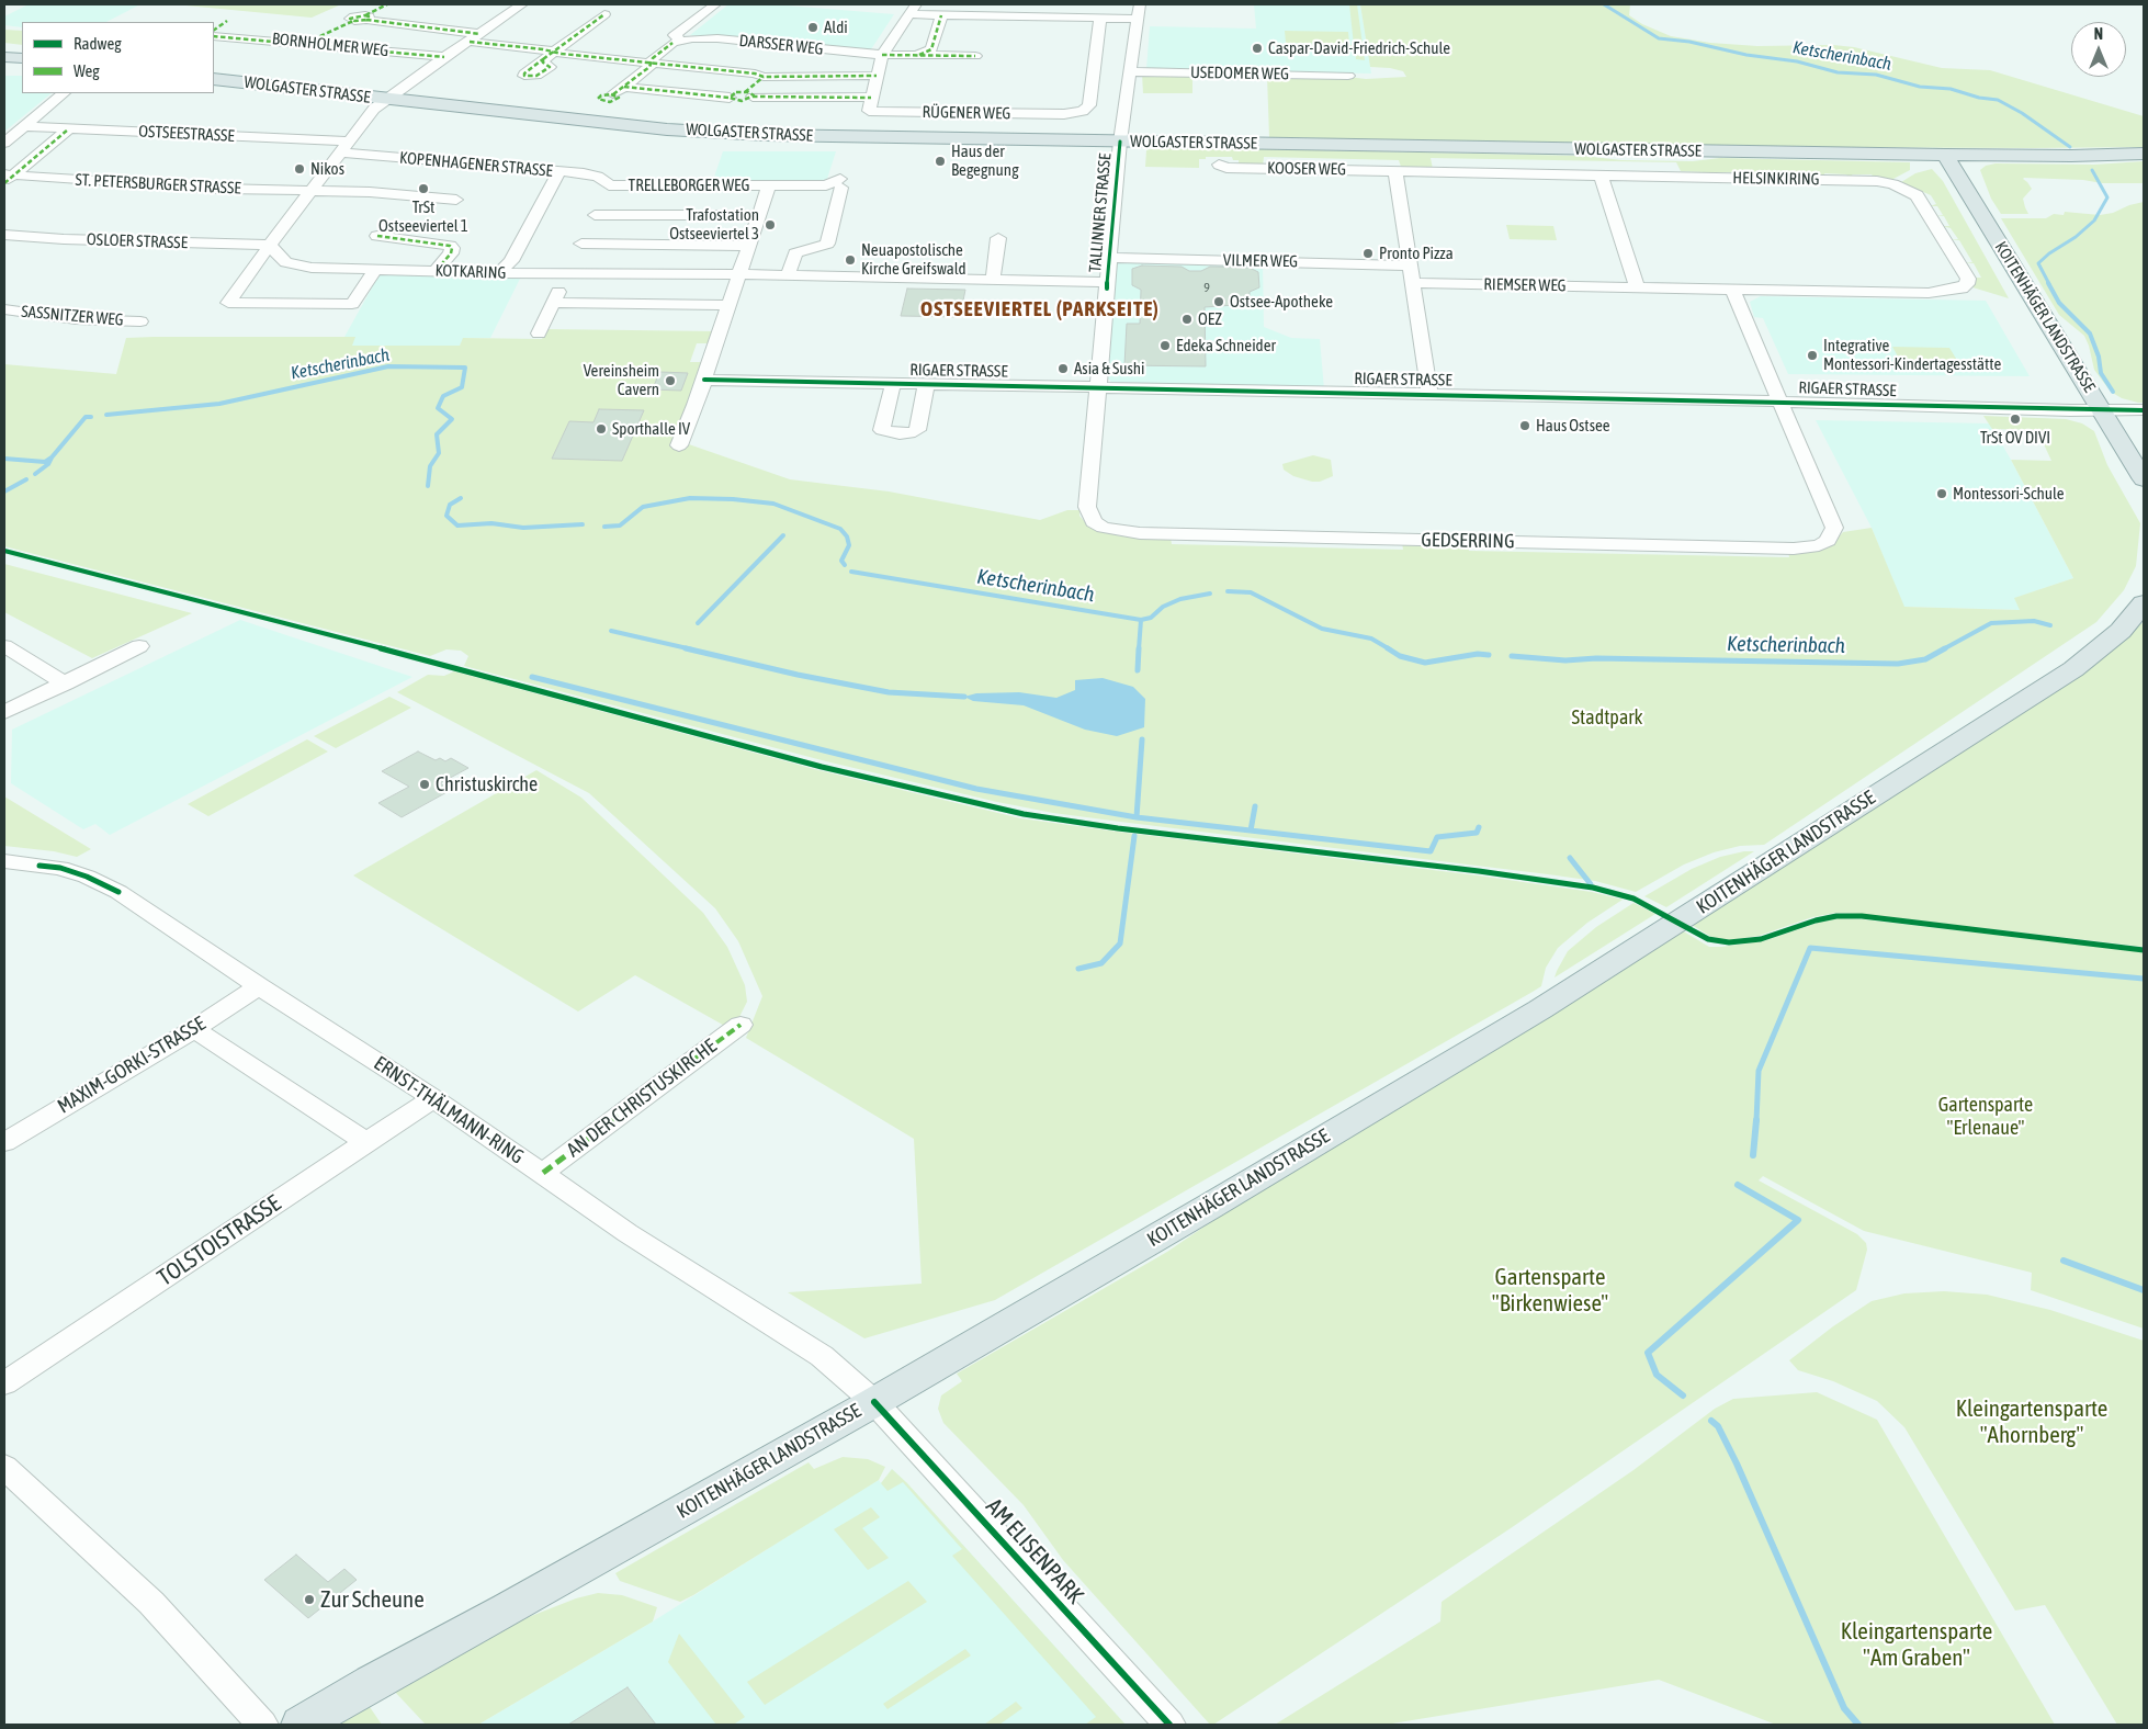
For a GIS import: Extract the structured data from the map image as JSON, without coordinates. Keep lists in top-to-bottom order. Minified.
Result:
{"streets":{"main road":["WOLGASTER STRASSE","KOITENHÄGER LANDSTRASSE"],"street":["BORNHOLMER WEG","DARSSER WEG","USEDOMER WEG","RÜGENER WEG","OSTSEESTRASSE","KOPENHAGENER STRASSE","KOOSER WEG","HELSINKIRING","ST. PETERSBURGER STRASSE","TRELLEBORGER WEG","TALLINNER STRASSE","OSLOER STRASSE","VILMER WEG","KOTKARING","RIEMSER WEG","SASSNITZER WEG","RIGAER STRASSE","GEDSERRING","MAXIM-GORKI-STRASSE","AN DER CHRISTUSKIRCHE","ERNST-THÄLMANN-RING","TOLSTOISTRASSE","AM ELISENPARK"]},"crossings":[["USEDOMER WEG","TALLINNER STRASSE"],["WOLGASTER STRASSE","TALLINNER STRASSE"],["WOLGASTER STRASSE","KOITENHÄGER LANDSTRASSE"],["KOPENHAGENER STRASSE","TRELLEBORGER WEG"],["KOOSER WEG","HELSINKIRING"],["HELSINKIRING","RIEMSER WEG"],["TRELLEBORGER WEG","KOTKARING"],["TRELLEBORGER WEG","RIGAER STRASSE"],["TALLINNER STRASSE","VILMER WEG"],["TALLINNER STRASSE","RIGAER STRASSE"],["TALLINNER STRASSE","GEDSERRING"],["OSLOER STRASSE","KOTKARING"],["KOITENHÄGER LANDSTRASSE","RIGAER STRASSE"],["KOITENHÄGER LANDSTRASSE","ERNST-THÄLMANN-RING"],["KOITENHÄGER LANDSTRASSE","AM ELISENPARK"],["RIGAER STRASSE","GEDSERRING"],["MAXIM-GORKI-STRASSE","ERNST-THÄLMANN-RING"],["AN DER CHRISTUSKIRCHE","ERNST-THÄLMANN-RING"],["ERNST-THÄLMANN-RING","TOLSTOISTRASSE"],["ERNST-THÄLMANN-RING","AM ELISENPARK"]],"districts":["OSTSEEVIERTEL (PARKSEITE)"],"water":["Ketscherinbach"],"parks":["Stadtpark","Gartensparte \"Erlenaue\"","Gartensparte \"Birkenwiese\"","Kleingartensparte \"Ahornberg\"","Kleingartensparte \"Am Graben\""],"places":["Aldi","Caspar-David-Friedrich-Schule","Haus der Begegnung","Nikos","TrSt Ostseeviertel 1","Trafostation Ostseeviertel 3","Pronto Pizza","Neuapostolische Kirche Greifswald","Ostsee-Apotheke","OEZ","Edeka Schneider","Integrative Montessori-Kindertagesstätte","Asia & Sushi","Vereinsheim Cavern","TrSt OV DIVI","Haus Ostsee","Sporthalle IV","Montessori-Schule","Christuskirche","Zur Scheune"],"house_numbers":["9"],"legend":["Radweg","Weg"],"north":"top"}
